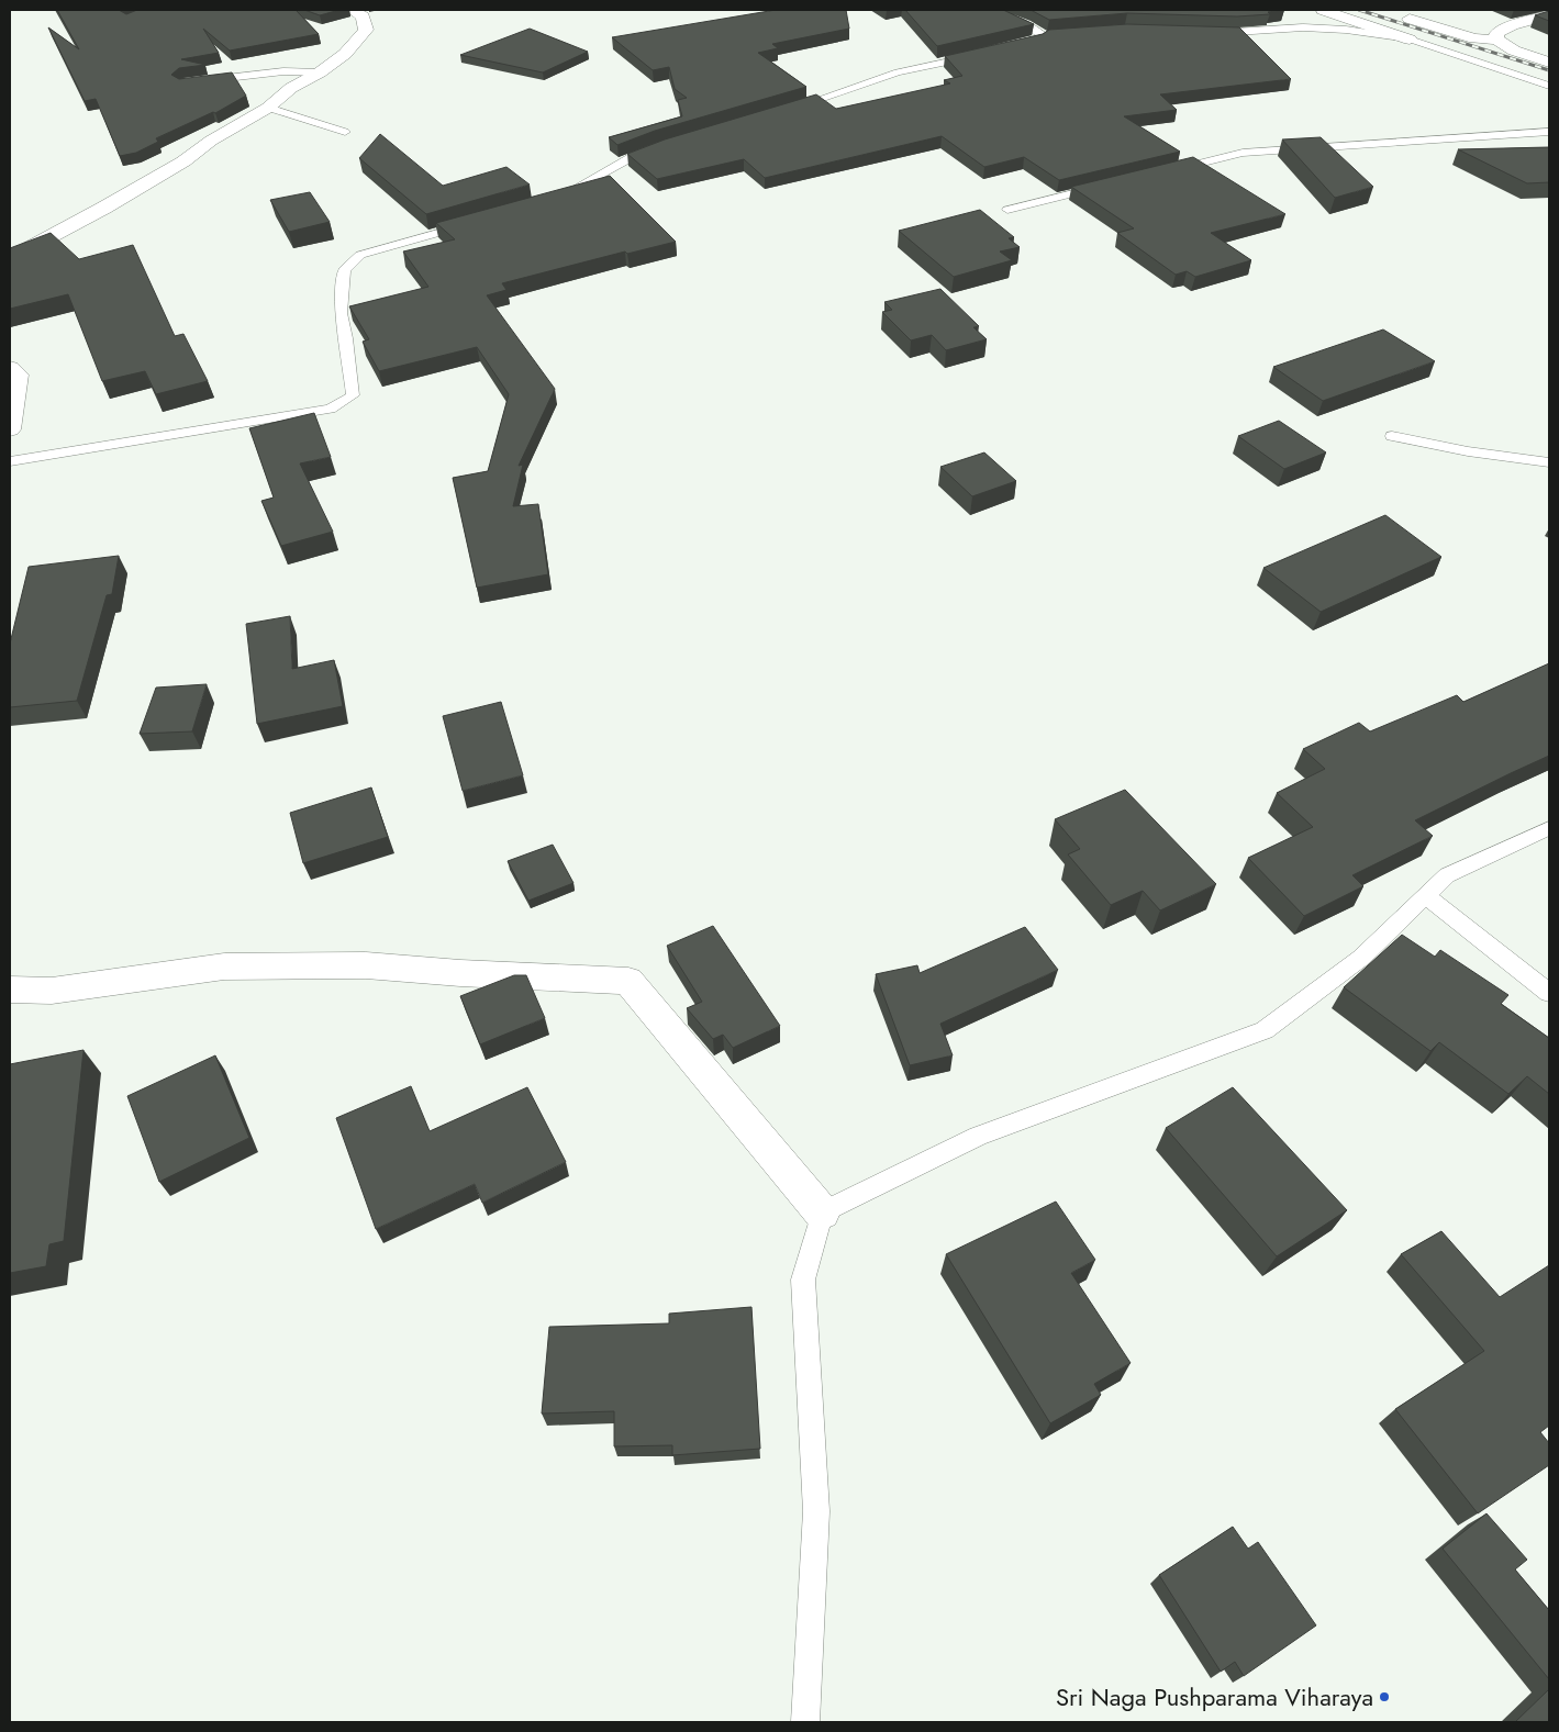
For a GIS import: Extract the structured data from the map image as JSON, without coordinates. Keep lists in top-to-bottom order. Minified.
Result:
{"places":["Sri Naga Pushparama Viharaya"]}
